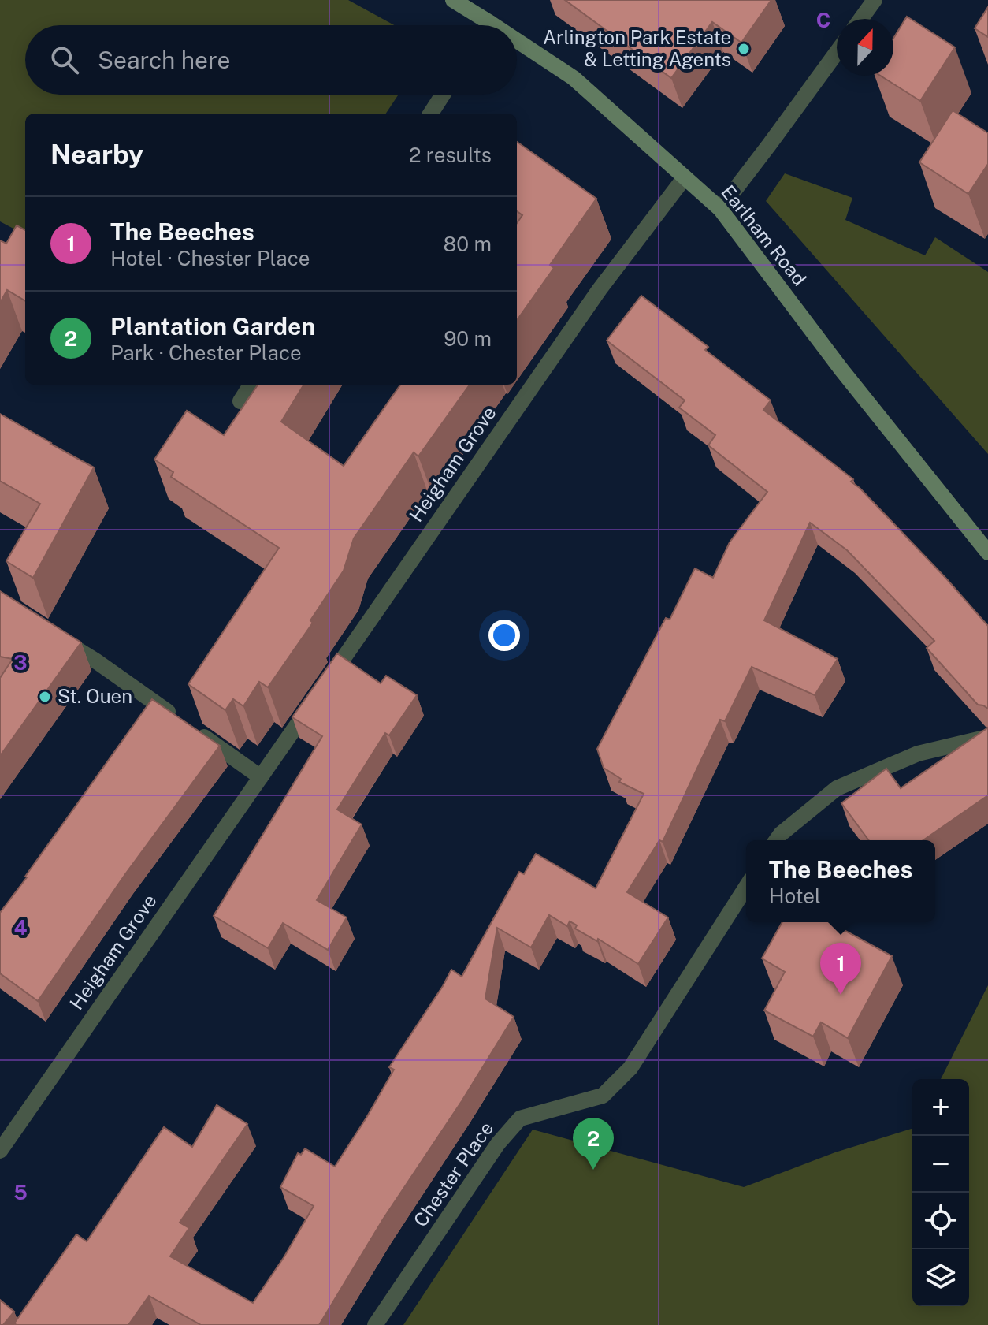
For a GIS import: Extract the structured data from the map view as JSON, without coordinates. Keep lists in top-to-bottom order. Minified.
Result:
{"streets":{"main road":["Earlham Road"],"street":["Heigham Grove","Chester Place"]},"crossings":[["Earlham Road","Heigham Grove"]],"places":["Arlington Park Estate & Letting Agents","St. Ouen"],"north":"top","page":{"search":"Search here","heading":["Nearby","2 results"],"list":[{"mark":"1","name":"The Beeches","note":"Hotel · Chester Place","value":"80 m"},{"mark":"2","name":"Plantation Garden","note":"Park · Chester Place","value":"90 m"}],"popup":["The Beeches","Hotel"],"pins":["1","2"],"map_buttons":["+","−"]},"grid":{"columns":["C"],"rows":["3","4","5"]}}
